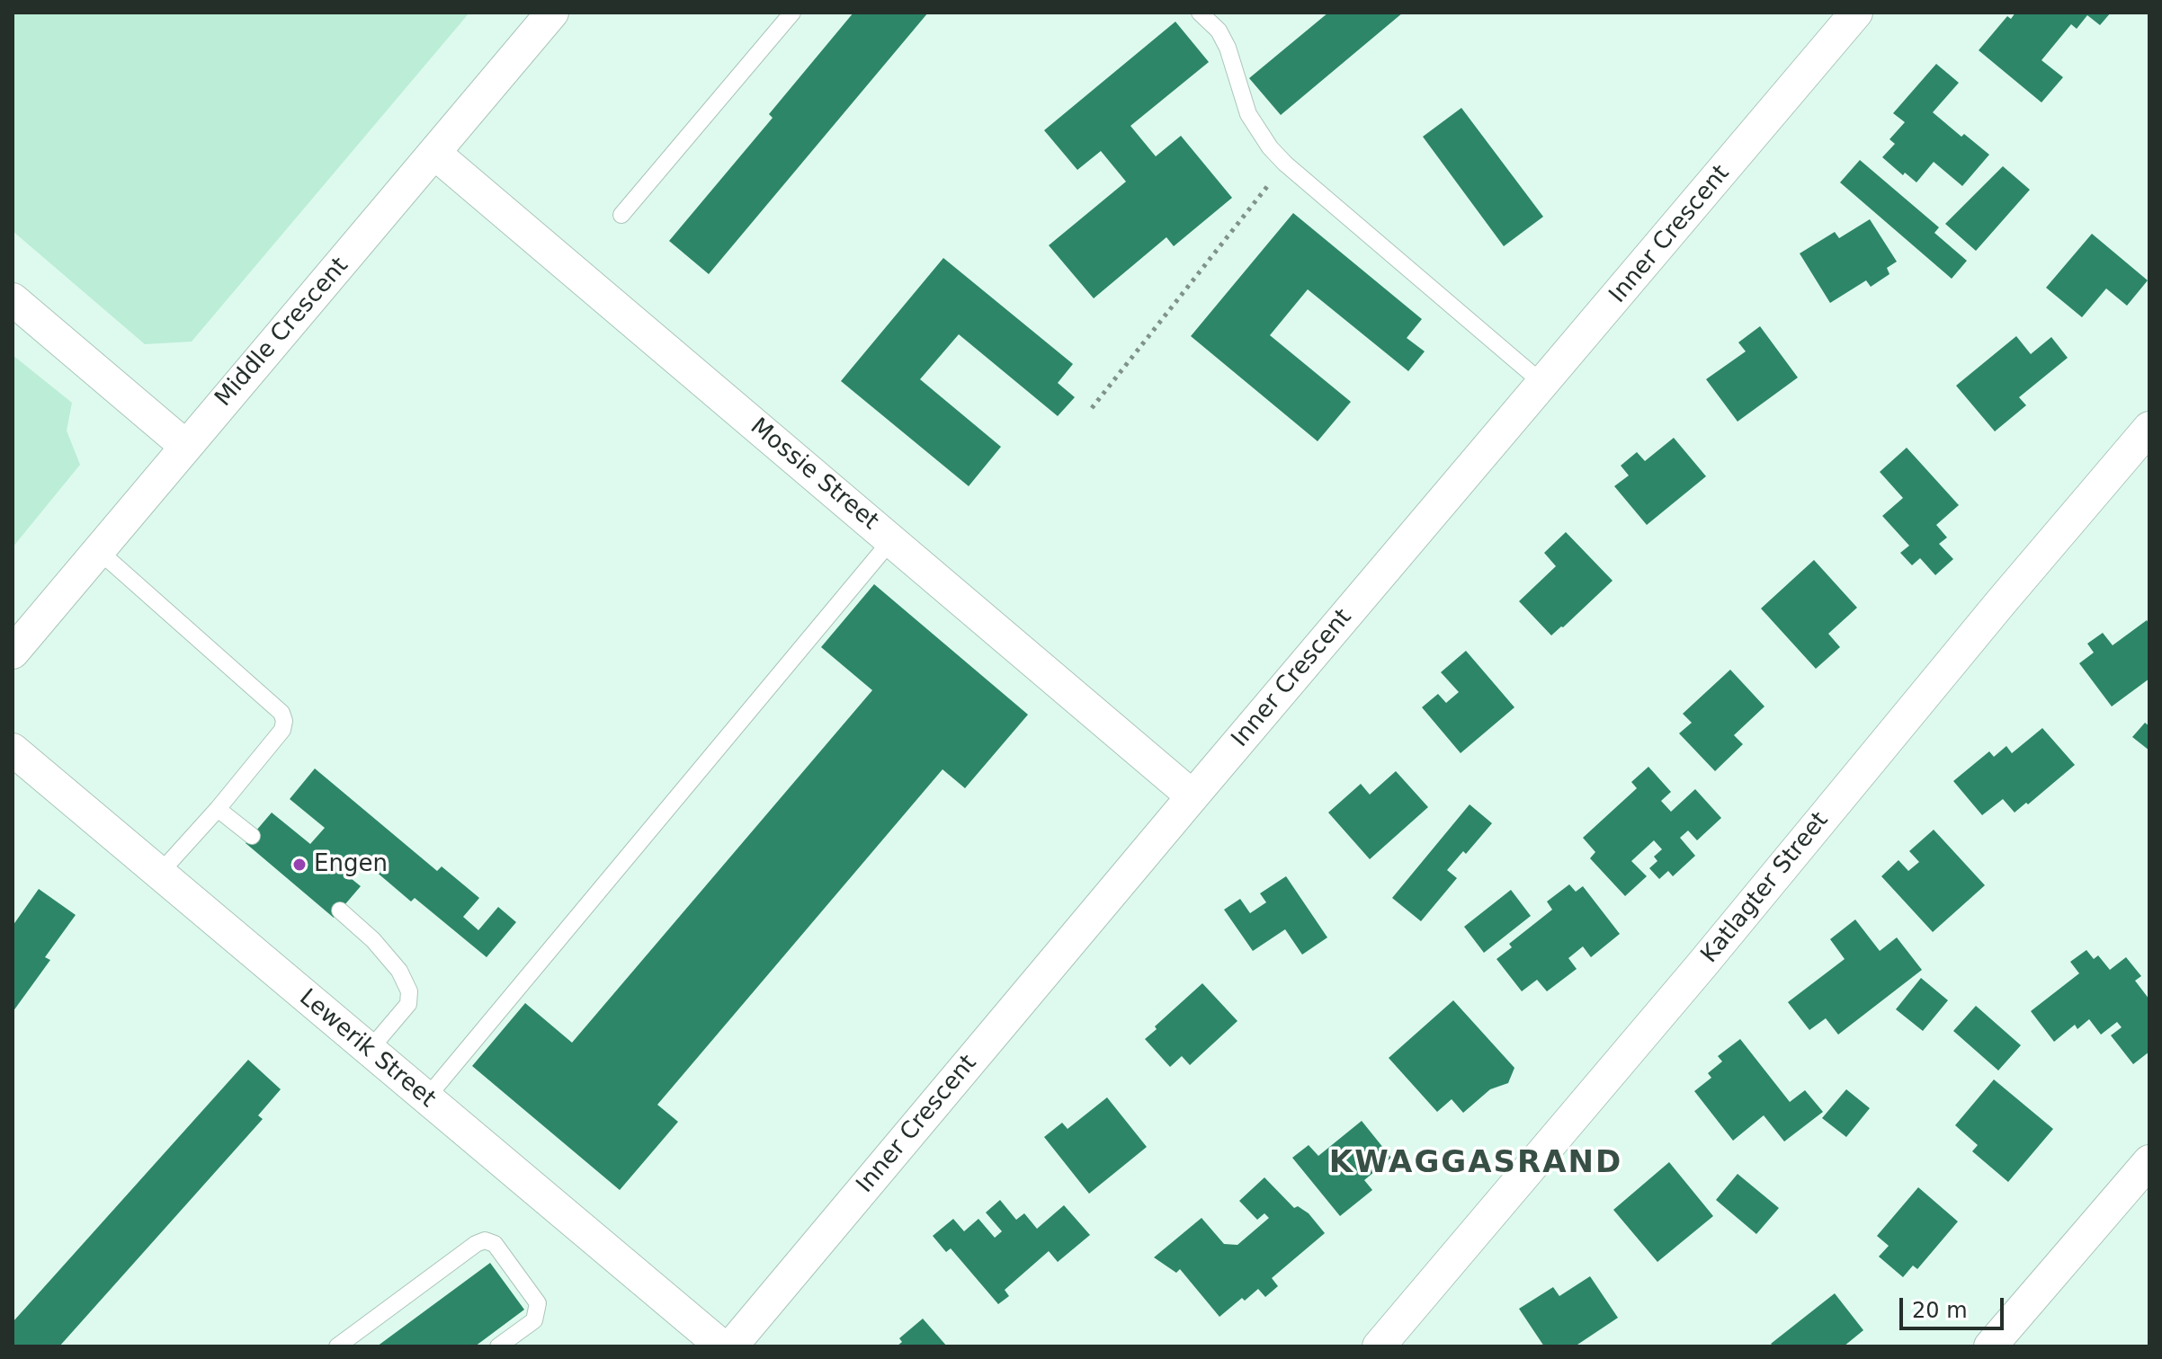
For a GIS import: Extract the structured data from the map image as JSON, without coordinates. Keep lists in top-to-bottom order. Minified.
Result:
{"streets":{"street":["Inner Crescent","Middle Crescent","Mossie Street","Katlagter Street","Lewerik Street"]},"crossings":[["Inner Crescent","Mossie Street"],["Middle Crescent","Mossie Street"]],"districts":["KWAGGASRAND"],"places":["Engen"],"scale_bar":"20 m"}
